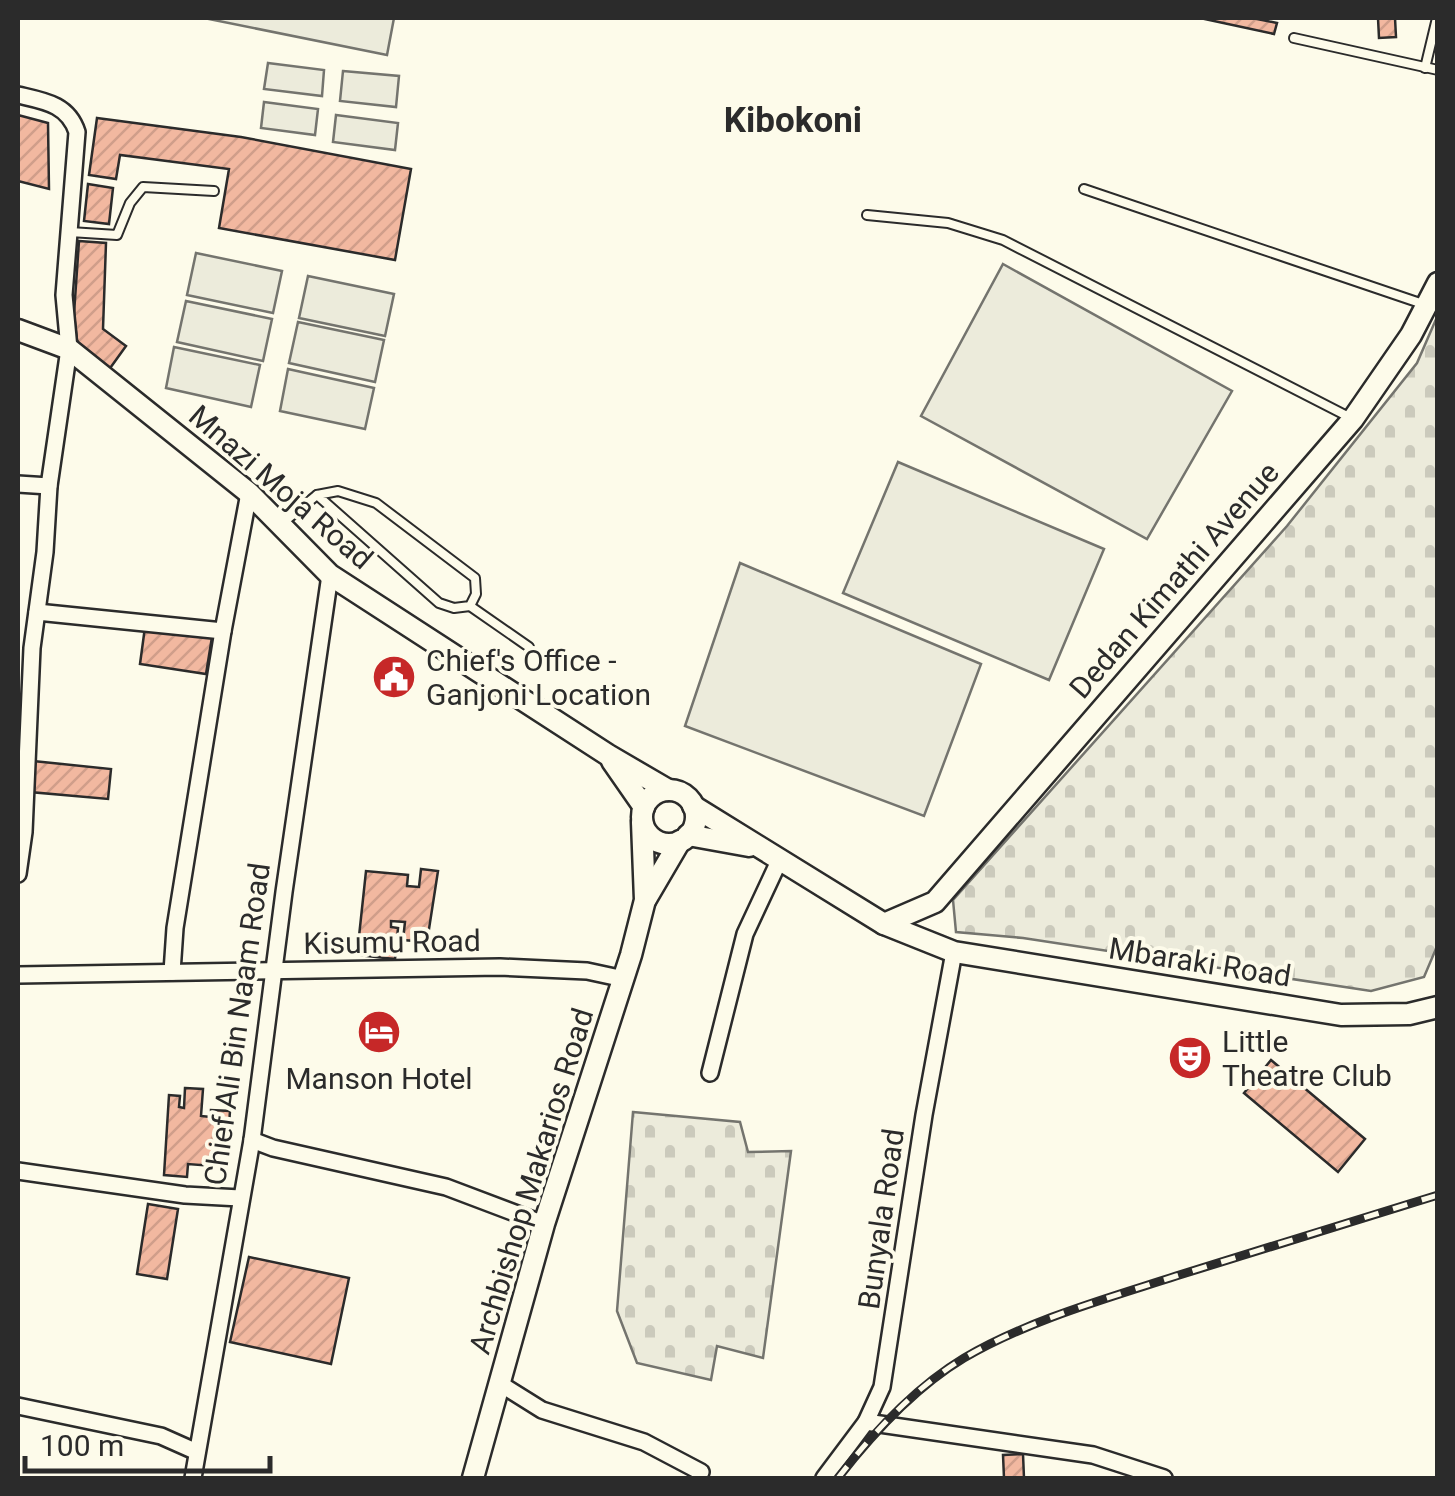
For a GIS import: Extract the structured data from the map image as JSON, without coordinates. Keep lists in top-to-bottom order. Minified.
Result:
{"streets":{"main road":["Mnazi Moja Road","Dedan Kimathi Avenue","Mbaraki Road","Archbishop Makarios Road"],"street":["Kisumu Road","Chief Ali Bin Naam Road","Bunyala Road"]},"crossings":[["Mnazi Moja Road","Chief Ali Bin Naam Road"],["Kisumu Road","Chief Ali Bin Naam Road"],["Kisumu Road","Archbishop Makarios Road"],["Mbaraki Road","Bunyala Road"]],"districts":["Kibokoni"],"places":{"public building":["Chief's Office - Ganjoni Location"],"hotel":["Manson Hotel"],"theatre":["Little Theatre Club"]},"scale_bar":"100 m"}
